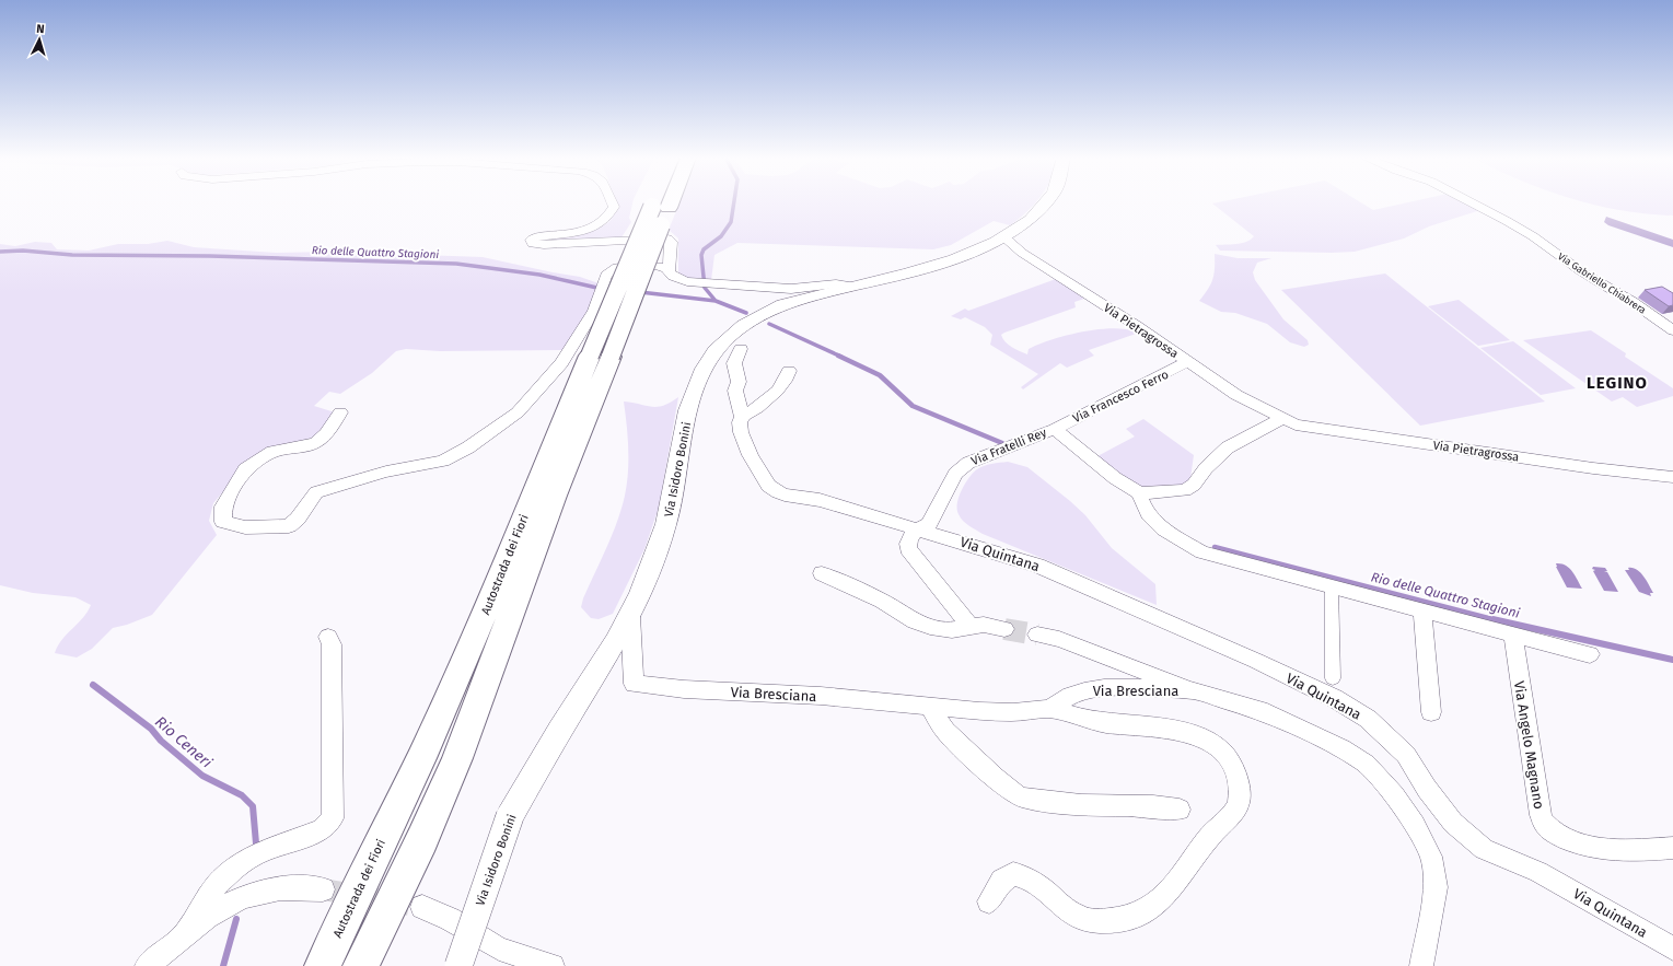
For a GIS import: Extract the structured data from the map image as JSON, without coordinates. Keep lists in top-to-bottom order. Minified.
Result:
{"streets":{"highway":["Autostrada dei Fiori"],"street":["Via Gabriello Chiabrera","Via Pietragrossa","Via Francesco Ferro","Via Fratelli Rey","Via Isidoro Bonini","Via Quintana","Via Bresciana","Via Angelo Magnano"]},"crossings":[["Via Pietragrossa","Via Francesco Ferro"],["Via Pietragrossa","Via Isidoro Bonini"],["Via Francesco Ferro","Via Fratelli Rey"],["Via Fratelli Rey","Via Quintana"],["Via Isidoro Bonini","Via Bresciana"]],"districts":["LEGINO"],"water":["Rio delle Quattro Stagioni","Rio Ceneri"],"north":"top"}
